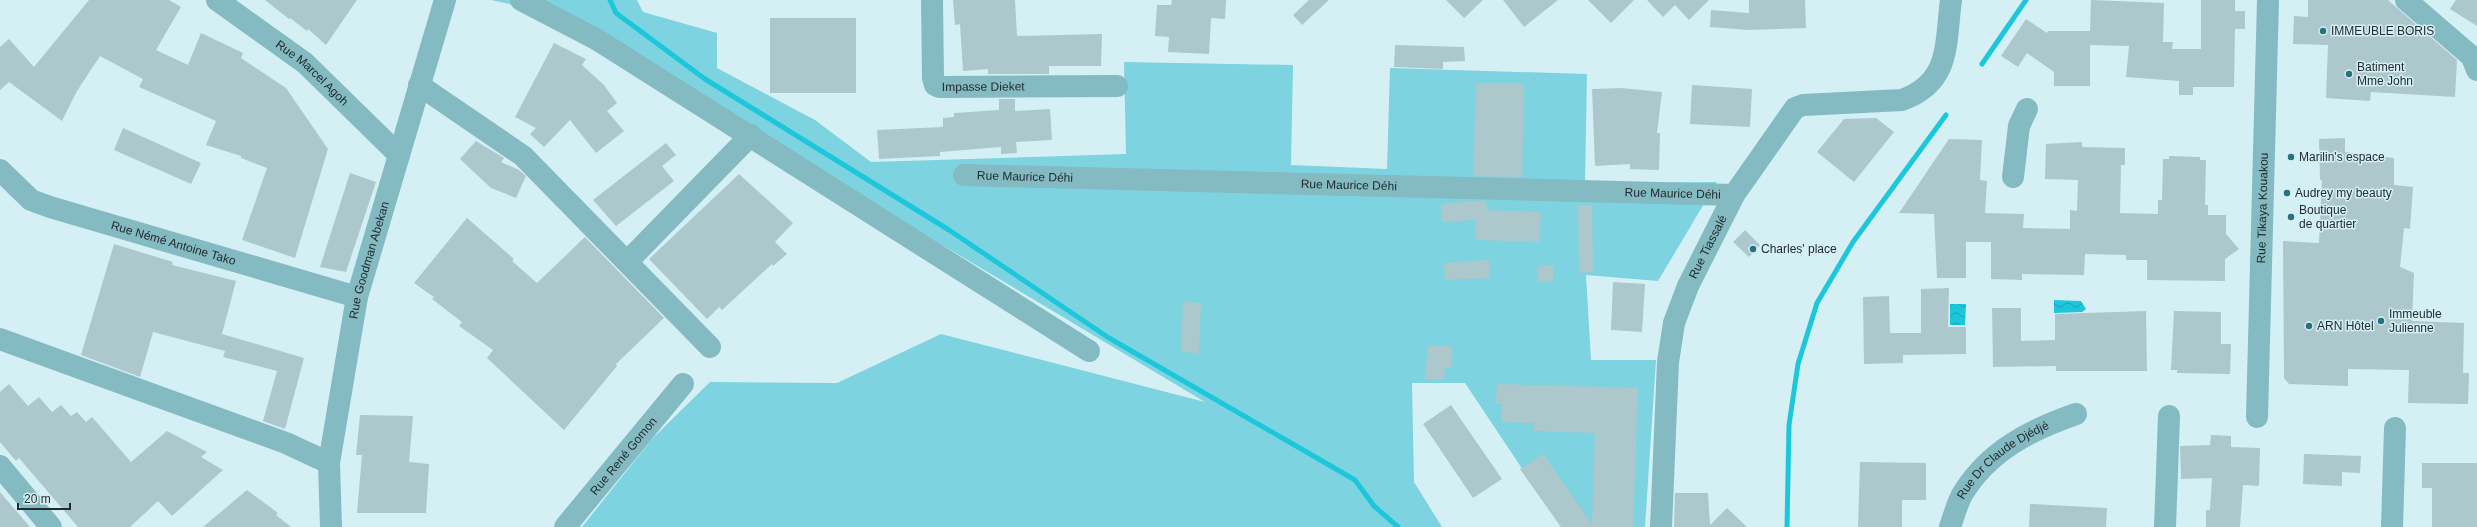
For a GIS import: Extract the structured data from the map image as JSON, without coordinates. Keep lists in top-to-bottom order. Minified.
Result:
{"streets":{"street":["Rue Marcel Agoh","Impasse Dieket","Rue Maurice Déhi","Rue Tikaya Kouakou","Rue Némé Antoine Tako","Rue Tiassalé","Rue Goodman Abekan","Rue René Gomon","Rue Dr Claude Djédjé"]},"crossings":[["Rue Marcel Agoh","Rue Goodman Abekan"],["Rue Maurice Déhi","Rue Tiassalé"],["Rue Némé Antoine Tako","Rue Goodman Abekan"]],"places":["IMMEUBLE BORIS","Batiment Mme John","Marilin's espace","Audrey my beauty","Boutique de quartier","Charles' place","Immeuble Julienne","ARN Hôtel"],"scale_bar":"20 m"}
